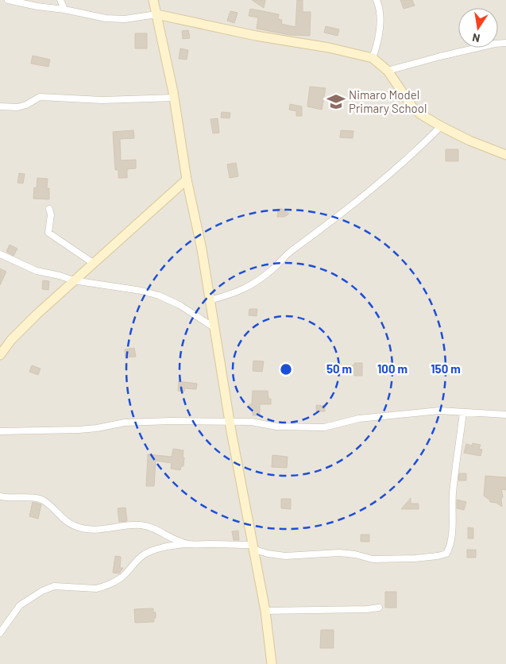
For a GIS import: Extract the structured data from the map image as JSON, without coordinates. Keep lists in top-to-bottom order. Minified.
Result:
{"places":{"school or university":["Nimaro Model Primary School"]},"north":"bottom","rings":["50 m","100 m","150 m"]}
